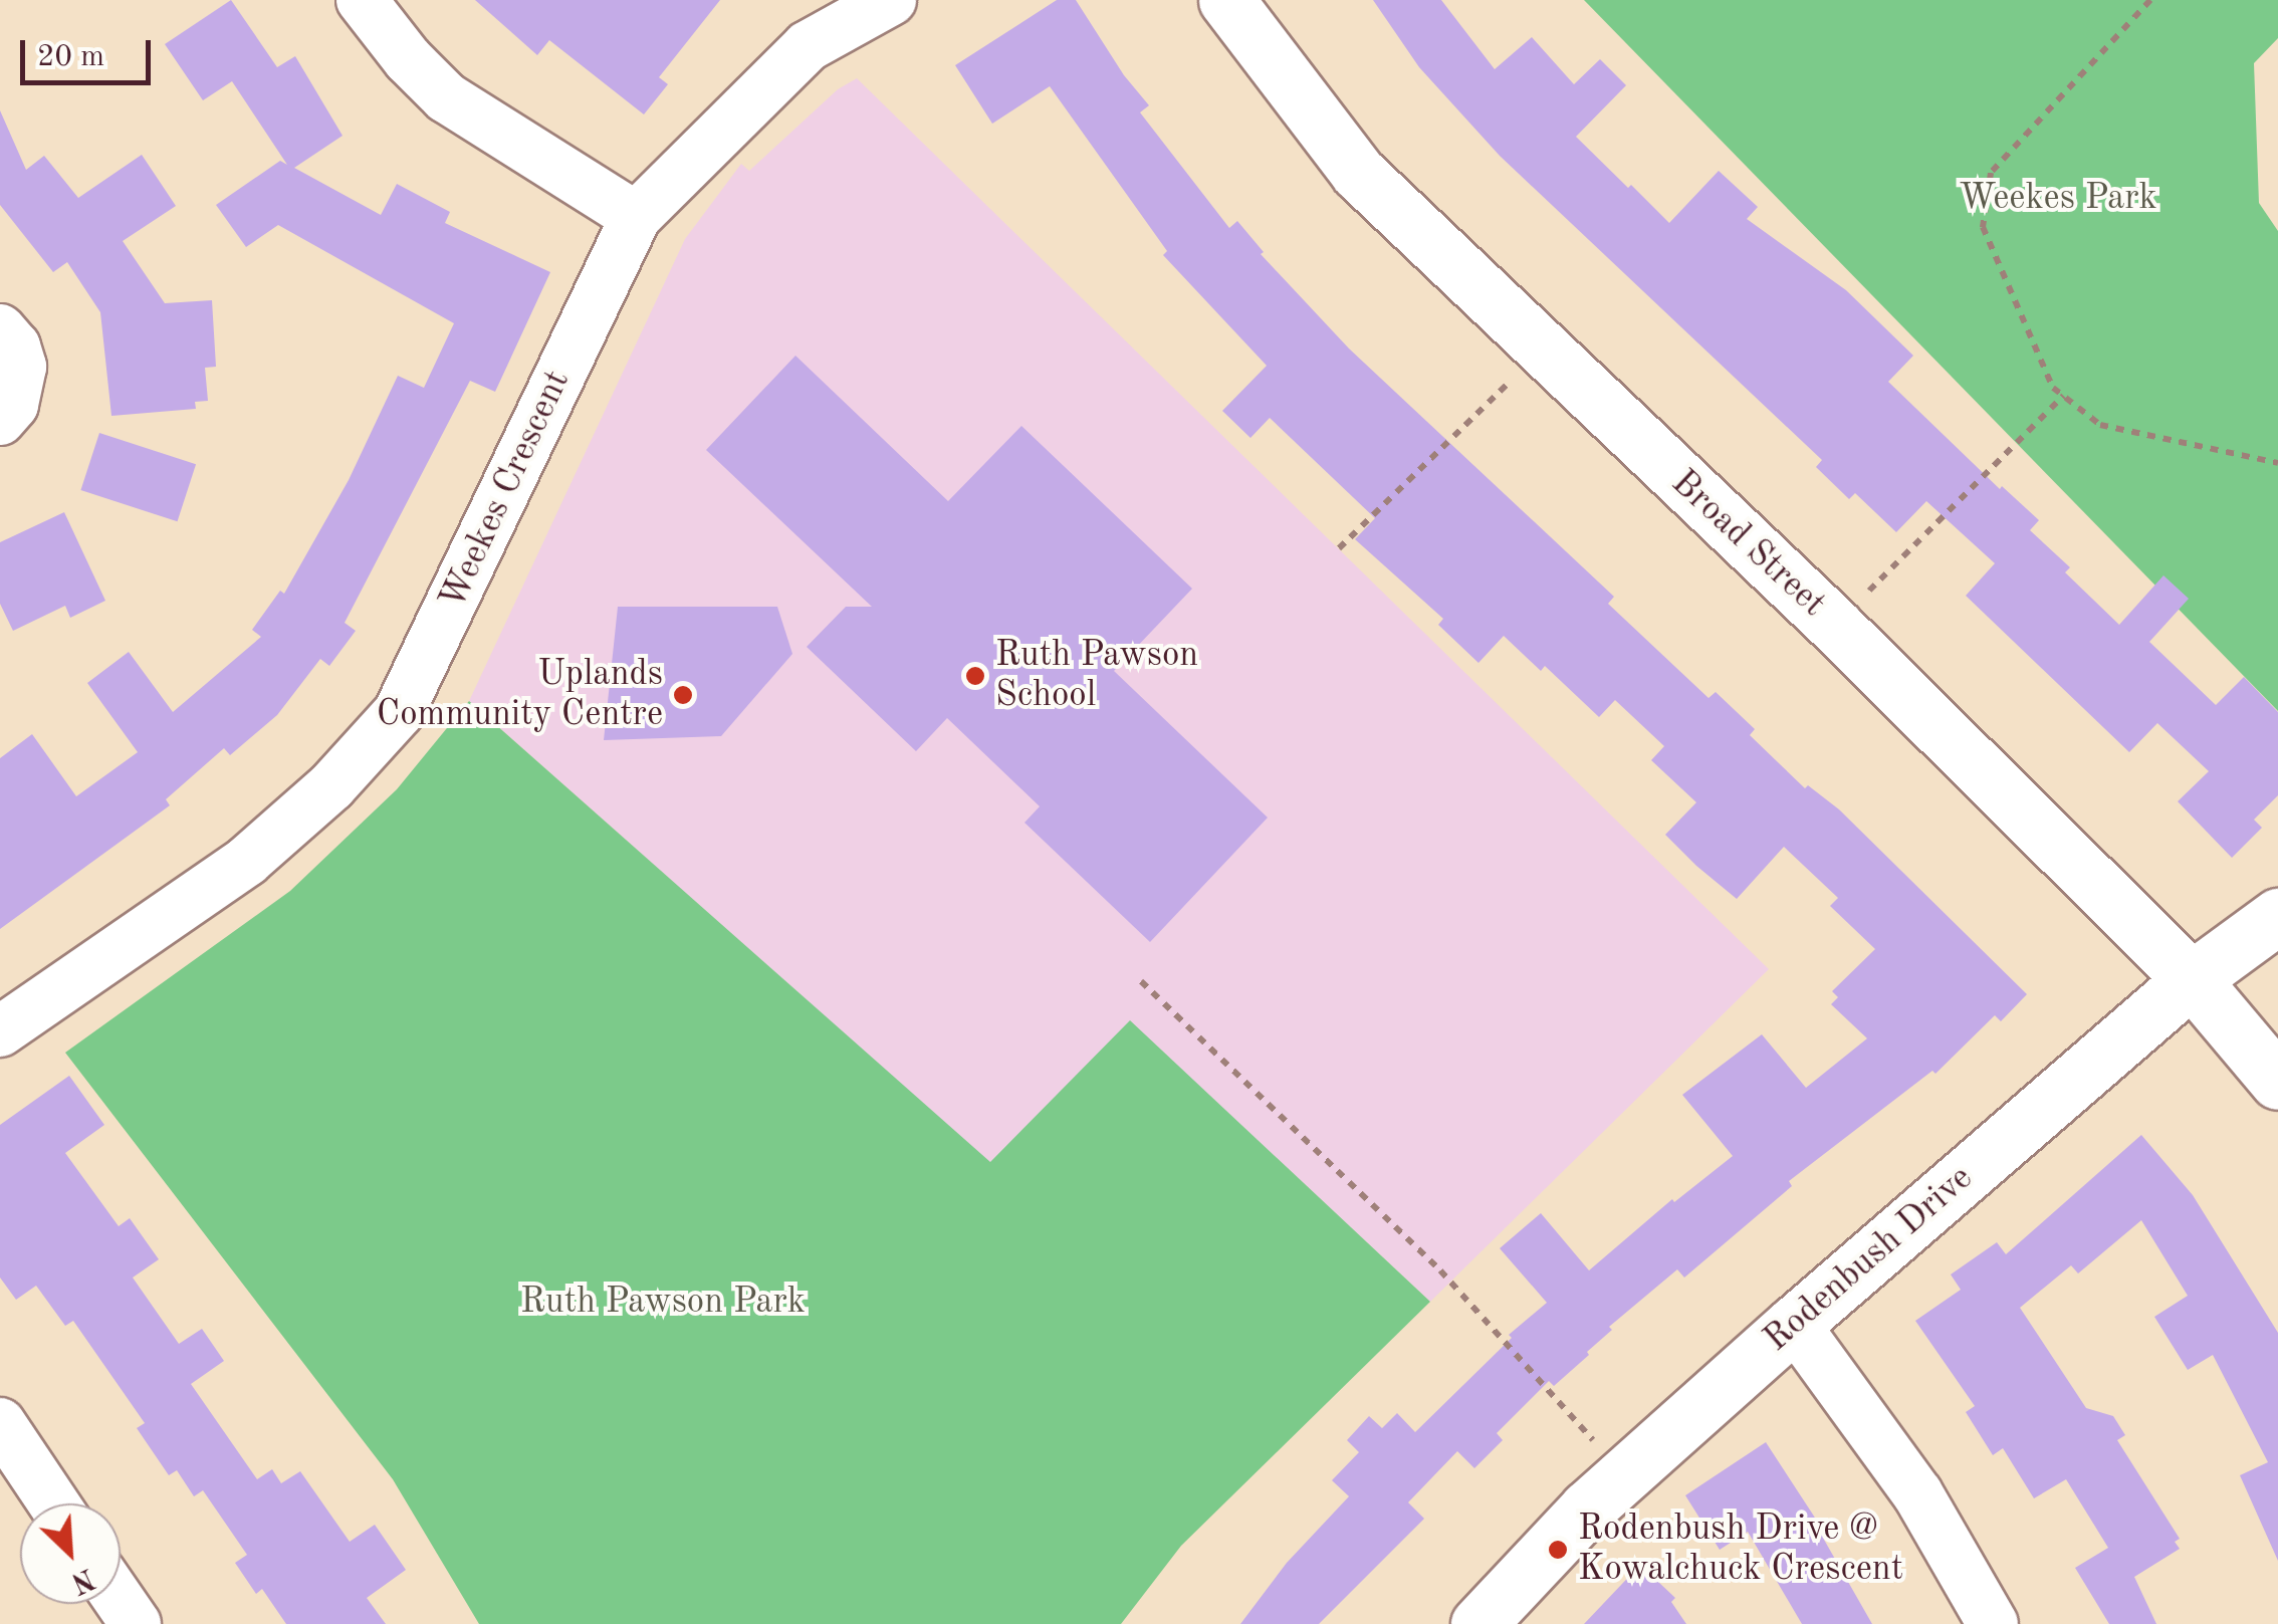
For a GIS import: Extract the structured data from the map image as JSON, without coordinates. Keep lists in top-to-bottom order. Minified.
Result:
{"streets":{"street":["Weekes Crescent","Broad Street","Rodenbush Drive"]},"crossings":[["Broad Street","Rodenbush Drive"]],"parks":["Weekes Park","Ruth Pawson Park"],"places":["Ruth Pawson School","Uplands Community Centre","Rodenbush Drive @ Kowalchuck Crescent"],"scale_bar":"20 m","north":"bottom right"}
